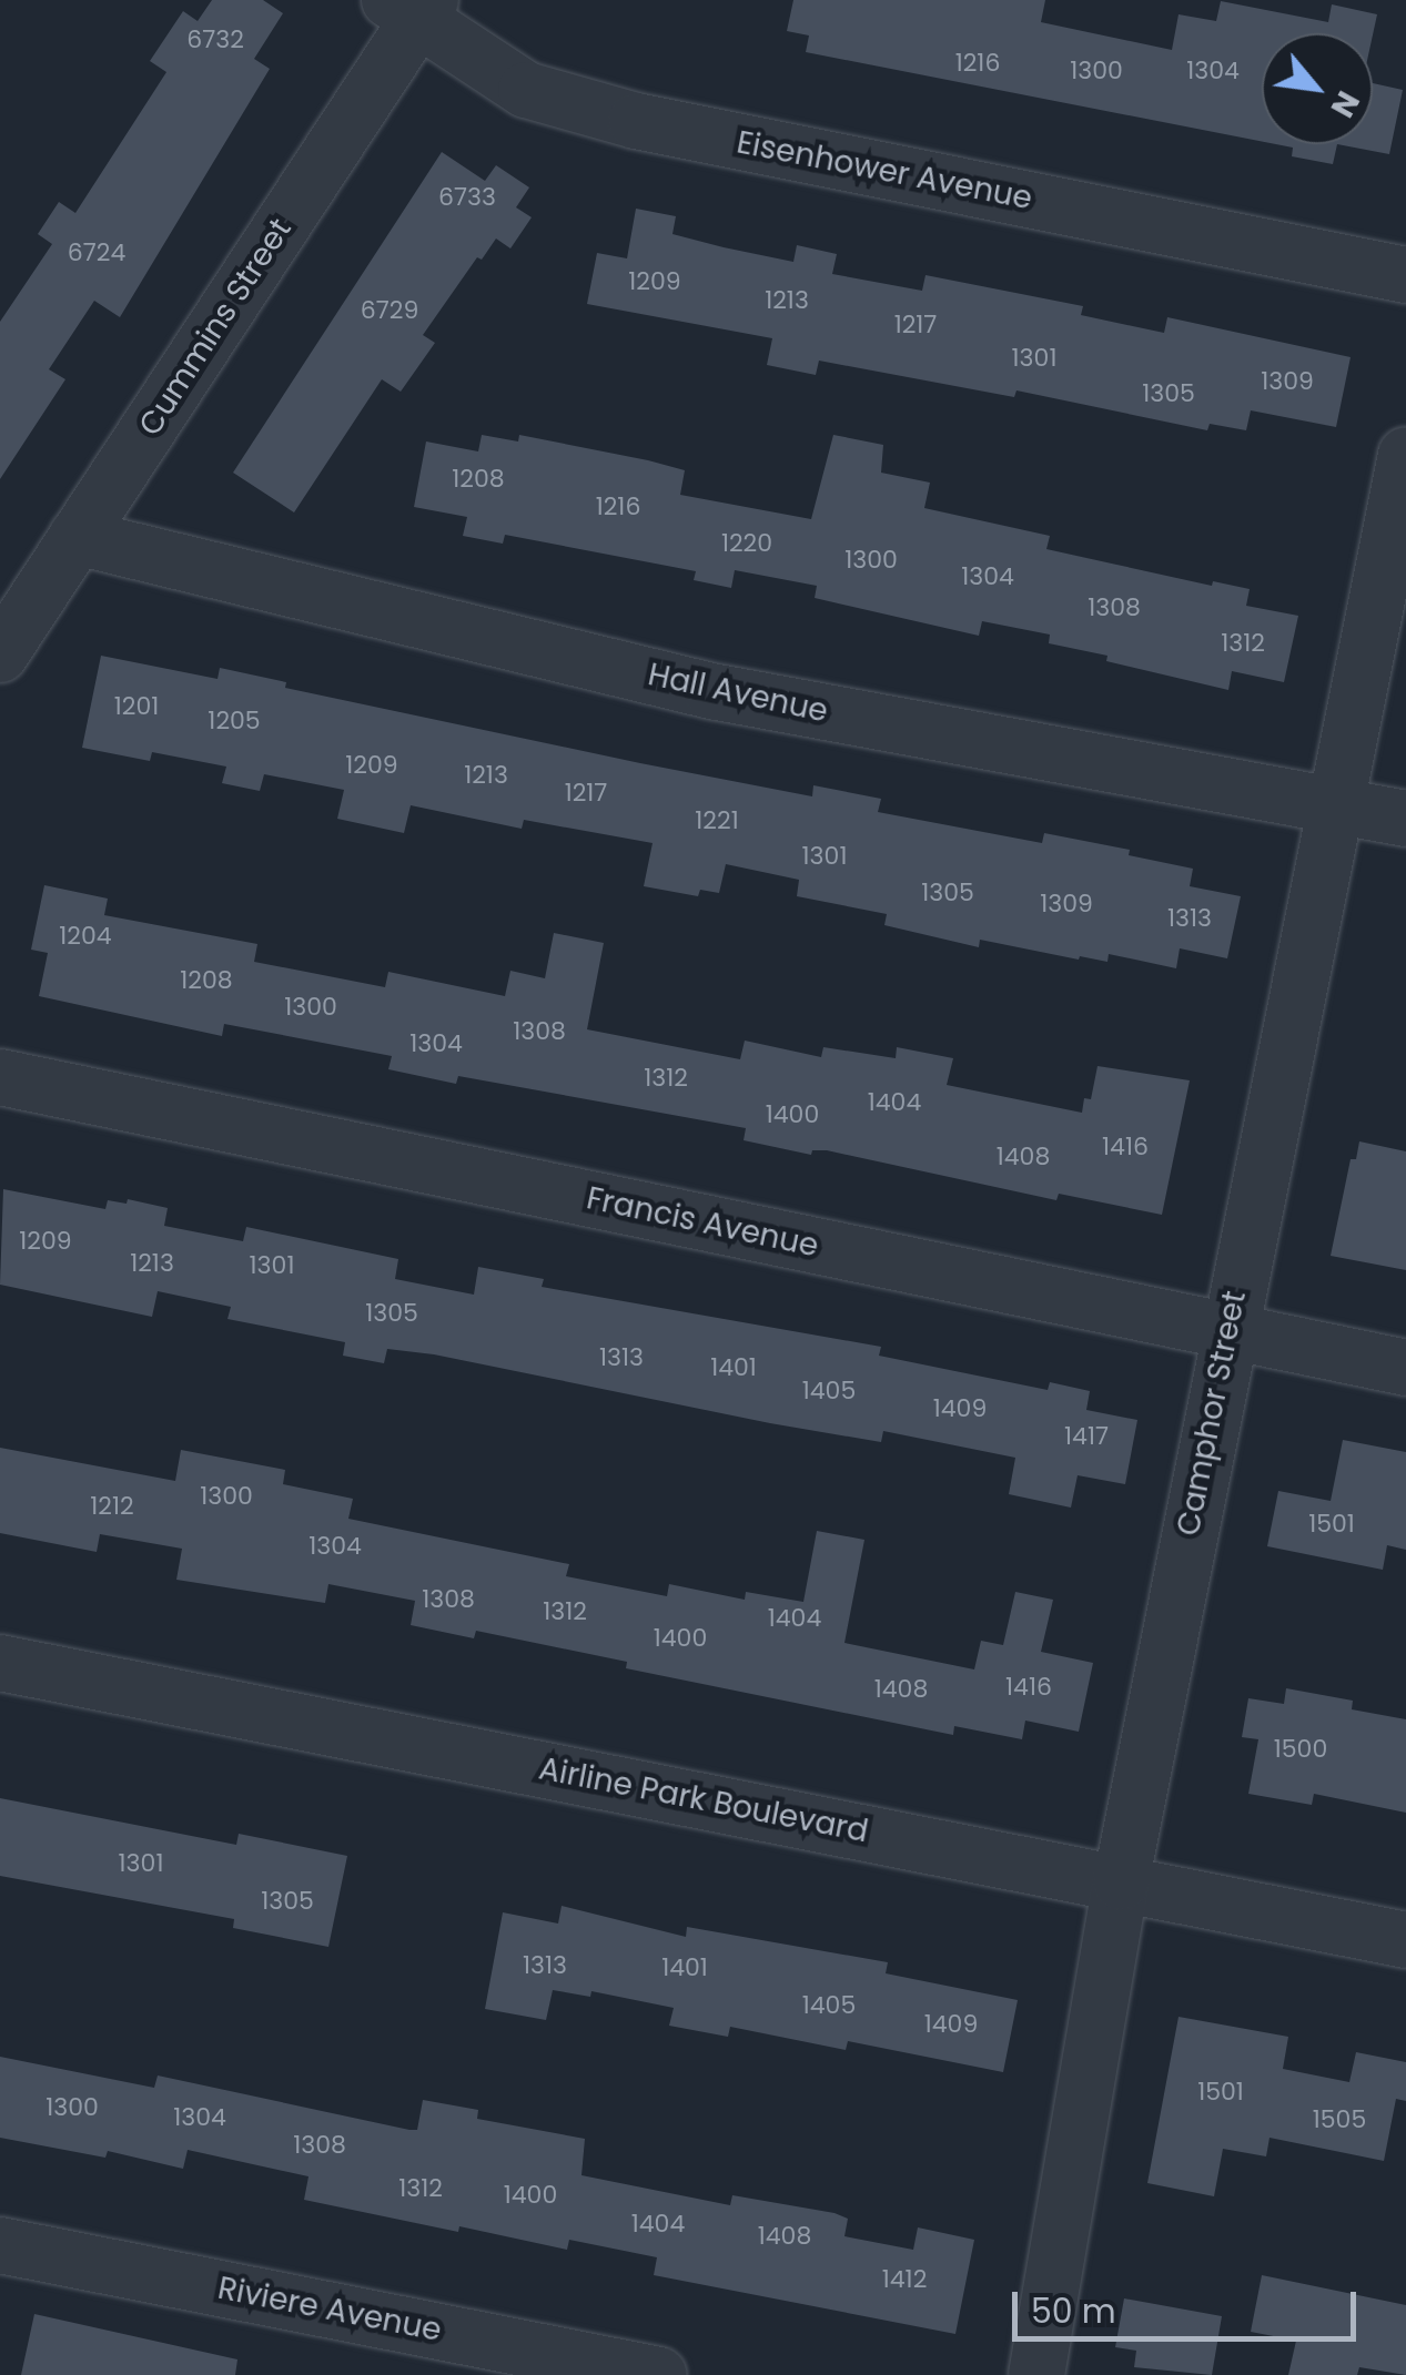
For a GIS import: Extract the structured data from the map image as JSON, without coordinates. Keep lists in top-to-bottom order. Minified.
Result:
{"streets":{"street":["Eisenhower Avenue","Cummins Street","Hall Avenue","Francis Avenue","Camphor Street","Airline Park Boulevard","Riviere Avenue"]},"crossings":[["Eisenhower Avenue","Cummins Street"],["Cummins Street","Hall Avenue"],["Hall Avenue","Camphor Street"],["Francis Avenue","Camphor Street"],["Camphor Street","Airline Park Boulevard"]],"house_numbers":["6732","1216","1300","1304","6733","6724","1209","1213","6729","1217","1301","1309","1305","1208","1216","1220","1300","1304","1308","1312","1201","1205","1209","1213","1217","1221","1301","1305","1309","1313","1204","1208","1300","1308","1304","1312","1404","1400","1416","1408","1209","1213","1301","1305","1313","1401","1405","1409","1417","1300","1212","1501","1304","1308","1312","1404","1400","1416","1408","1500","1301","1305","1313","1401","1405","1409","1501","1300","1304","1505","1308","1312","1400","1404","1408","1412"],"scale_bar":"50 m","north":"bottom right"}
